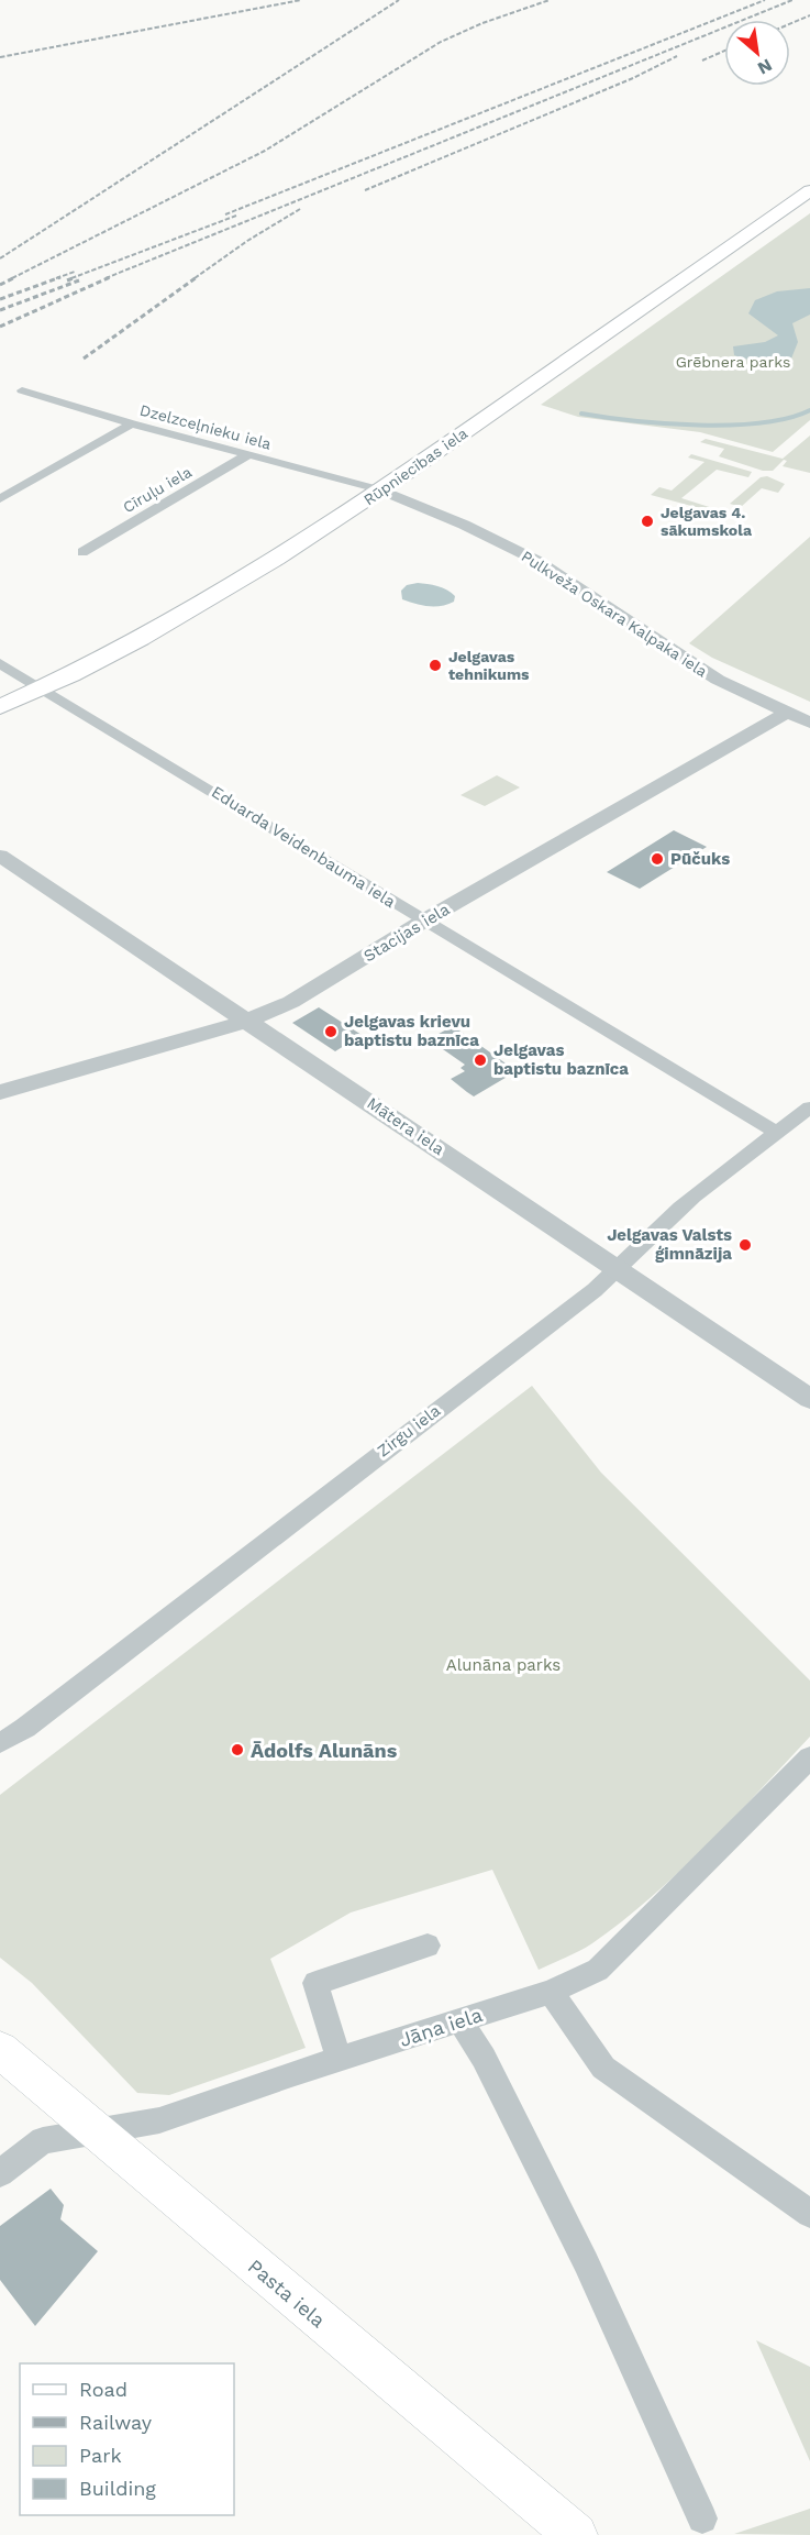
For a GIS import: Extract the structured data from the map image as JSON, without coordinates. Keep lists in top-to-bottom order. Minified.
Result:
{"streets":{"main road":["Rūpniecības iela","Pasta iela"],"street":["Dzelzceļnieku iela","Cīruļu iela","Pulkveža Oskara Kalpaka iela","Eduarda Veidenbauma iela","Stacijas iela","Mātera iela","Zirgu iela","Jāņa iela"]},"crossings":[["Dzelzceļnieku iela","Rūpniecības iela"],["Dzelzceļnieku iela","Cīruļu iela"],["Dzelzceļnieku iela","Pulkveža Oskara Kalpaka iela"],["Rūpniecības iela","Pulkveža Oskara Kalpaka iela"],["Rūpniecības iela","Eduarda Veidenbauma iela"],["Pulkveža Oskara Kalpaka iela","Stacijas iela"],["Eduarda Veidenbauma iela","Stacijas iela"],["Eduarda Veidenbauma iela","Zirgu iela"],["Stacijas iela","Mātera iela"],["Mātera iela","Zirgu iela"],["Jāņa iela","Pasta iela"]],"parks":["Grēbnera parks","Alunāna parks"],"places":["Jelgavas 4. sākumskola","Jelgavas tehnikums","Pūčuks","Jelgavas krievu baptistu baznīca","Jelgavas baptistu baznīca","Jelgavas Valsts ģimnāzija","Ādolfs Alunāns"],"legend":["Road","Railway","Park","Building"],"north":"bottom right"}
